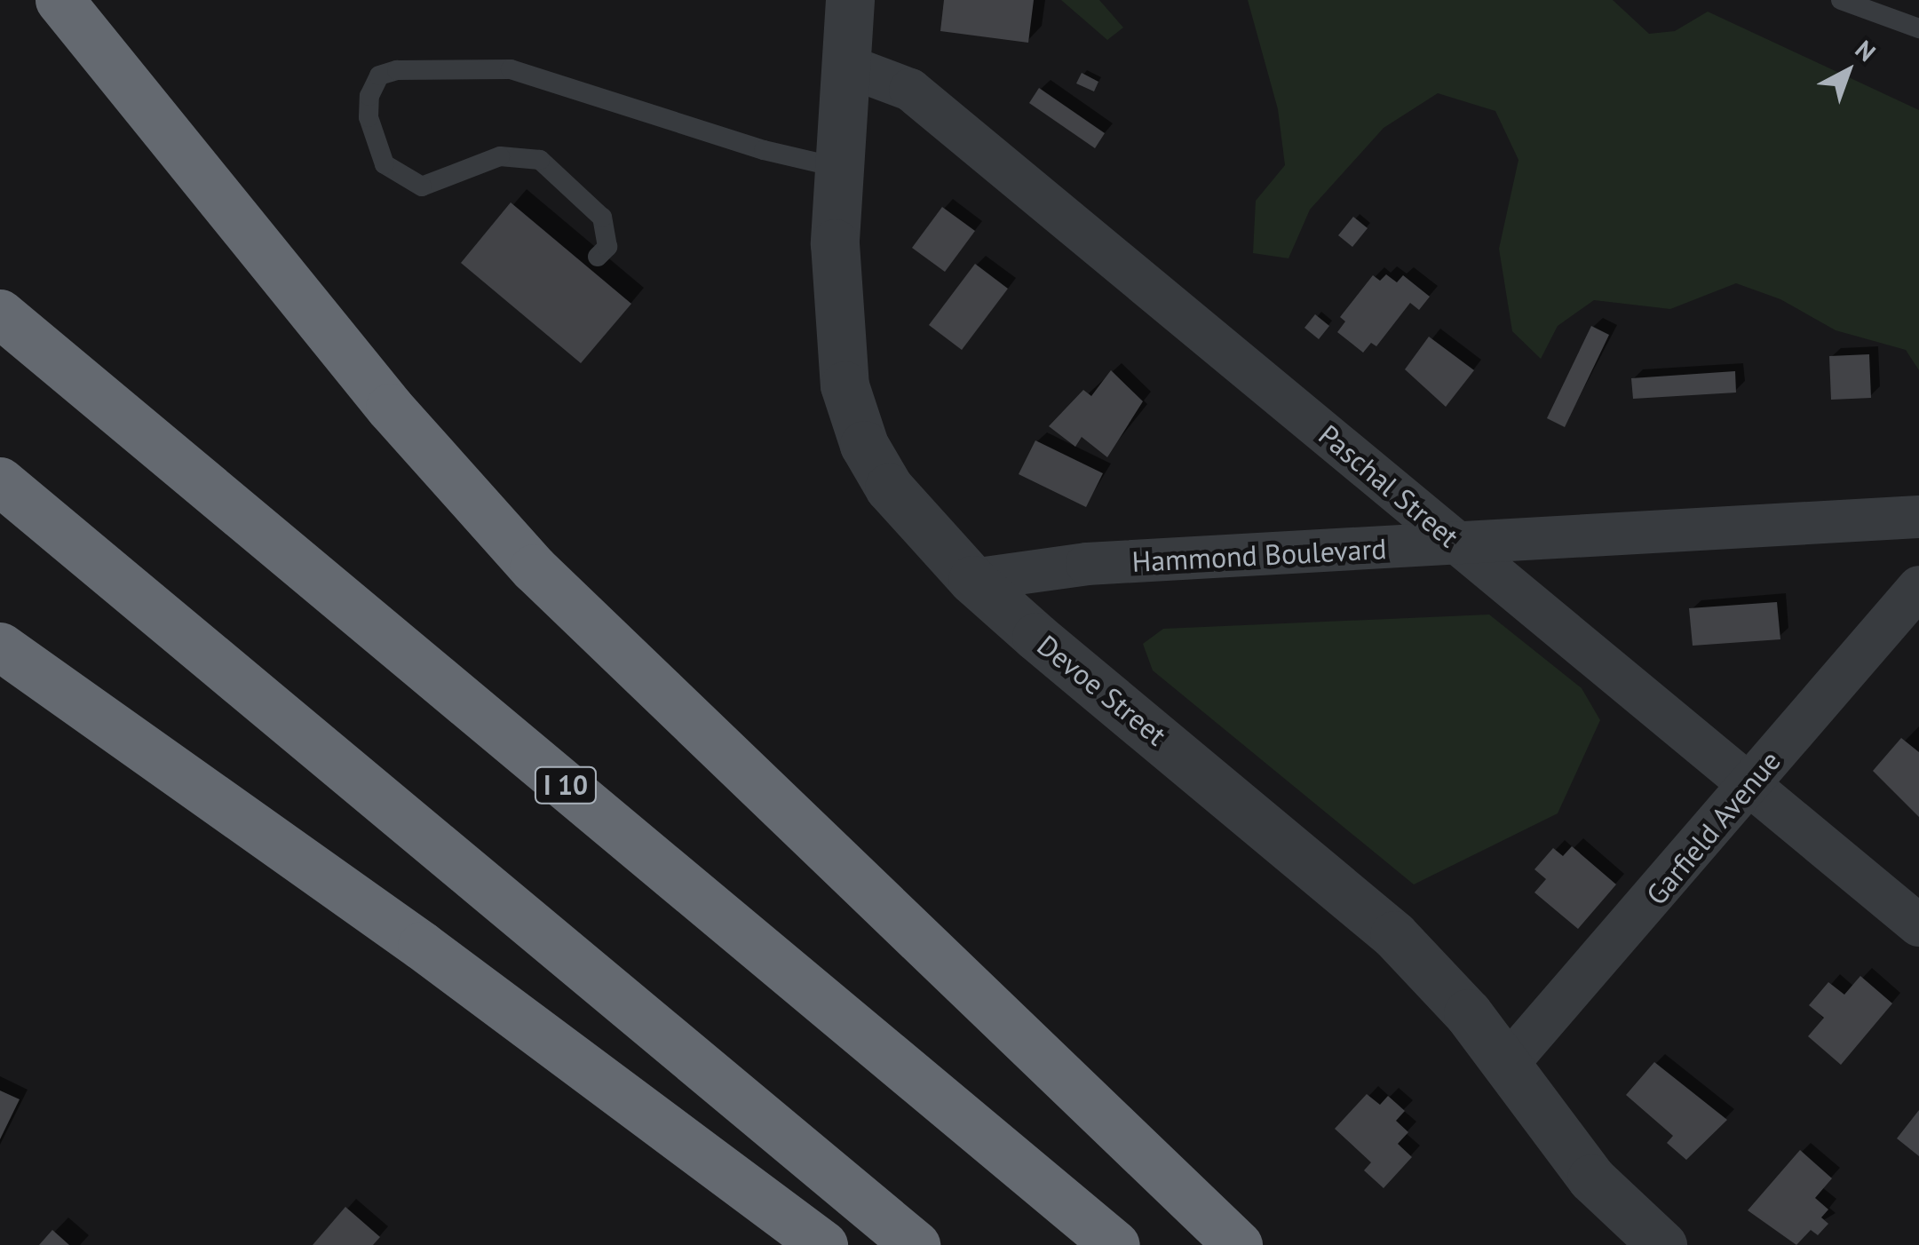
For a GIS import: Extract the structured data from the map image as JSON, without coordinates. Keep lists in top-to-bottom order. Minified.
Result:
{"streets":{"highway":["I 10"],"street":["Paschal Street","Hammond Boulevard","Devoe Street","Garfield Avenue"]},"crossings":[["Paschal Street","Hammond Boulevard"],["Paschal Street","Devoe Street"],["Paschal Street","Garfield Avenue"],["Hammond Boulevard","Devoe Street"],["Devoe Street","Garfield Avenue"]],"north":"top right"}
